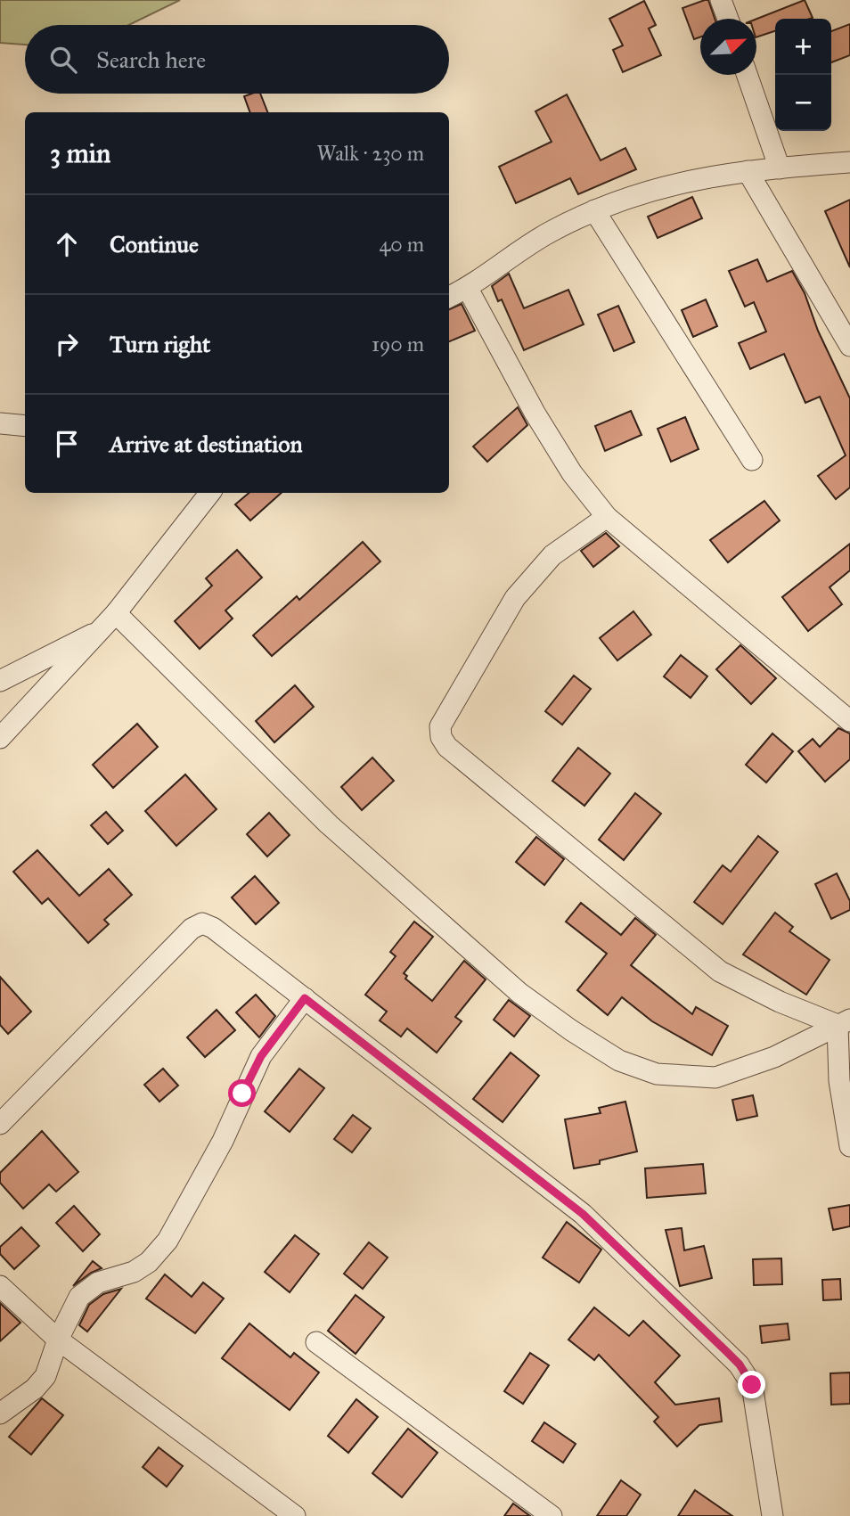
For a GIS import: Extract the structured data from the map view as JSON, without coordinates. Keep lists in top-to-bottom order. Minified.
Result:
{"north":"top right","page":{"map_buttons":["+","−"],"search":"Search here","heading":["3 min","Walk · 230 m"],"list":[["Continue","40 m"],["Turn right","190 m"],"Arrive at destination"]}}
